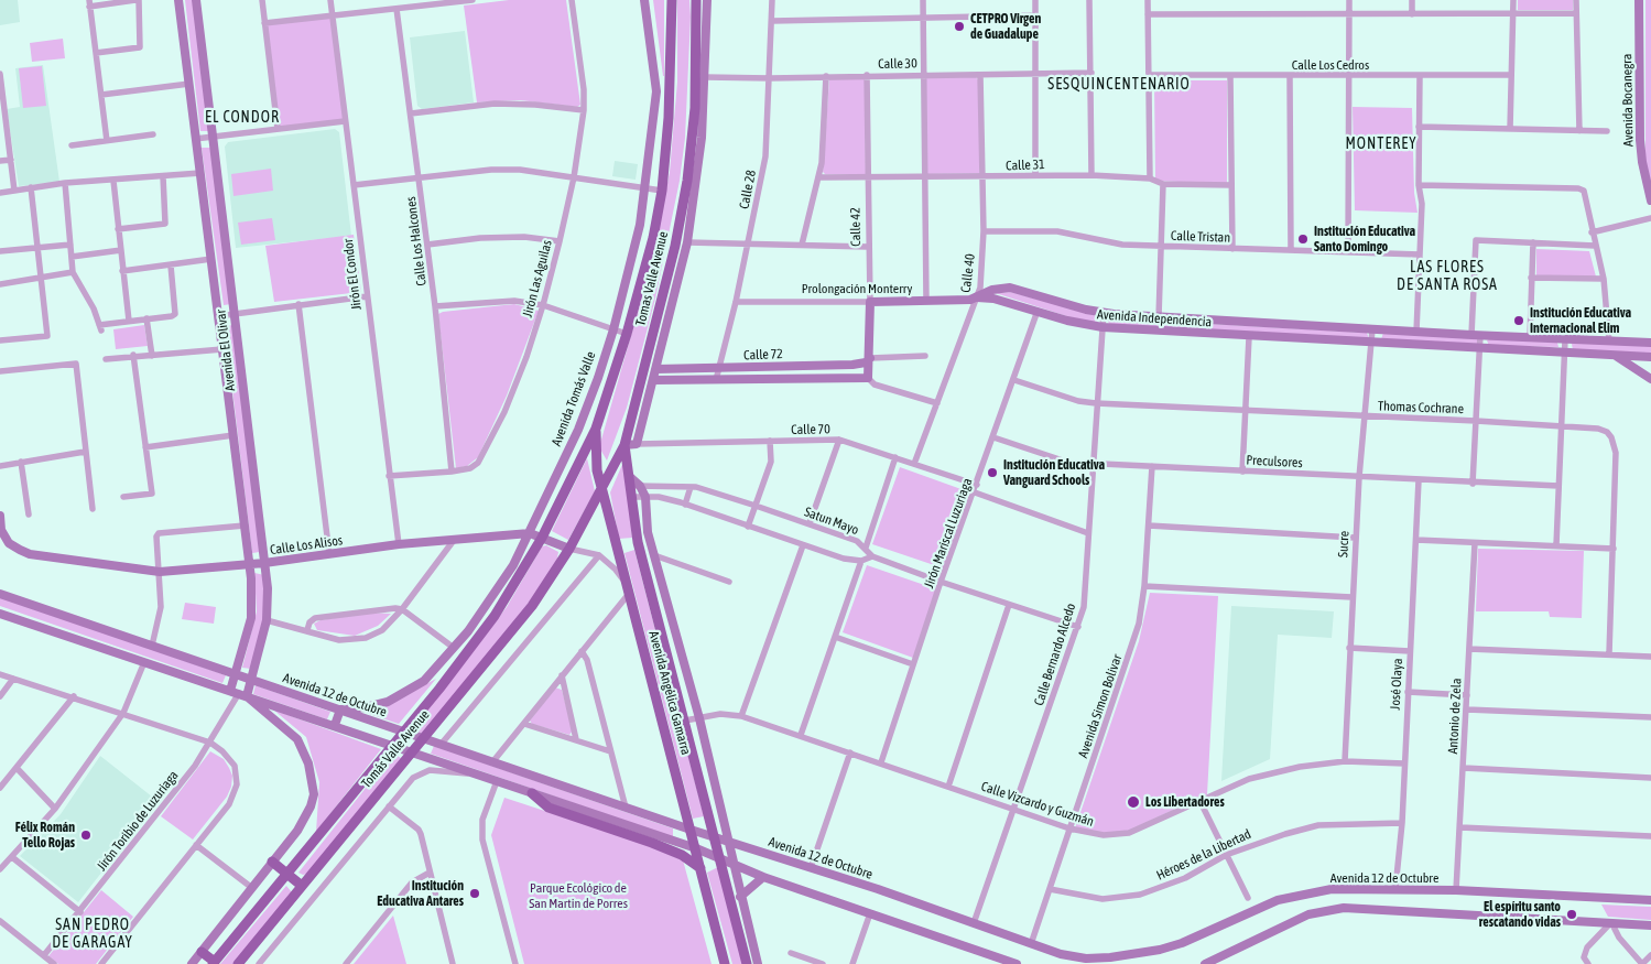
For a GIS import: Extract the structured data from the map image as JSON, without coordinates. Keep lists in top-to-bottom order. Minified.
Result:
{"streets":{"main road":["Avenida Bocanegra","Calle 42","Tomas Valle Avenue","Prolongación Monterry","Avenida Independencia","Avenida El Olivar","Calle 72","Avenida Tomás Valle","Calle Los Alisos","Avenida Angélica Gamarra","Avenida 12 de Octubre","Tomás Valle Avenue"],"street":["Calle 30","Calle Los Cedros","Calle 31","Calle 28","Calle Tristan","Calle Los Halcones","Calle 40","Jirón El Condor","Jirón Las Aguilas","Thomas Cochrane","Calle 70","Preculsores","Satun Mayo","Jirón Mariscal Luzuriaga","Sucre","Calle Bernardo Alcedo","José Olaya","Avenida Simon Bolivar","Antonio de Zela","Calle Vizcardo y Guzmán","Jirón Toribio de Luzuriaga","Héroes de la Libertad"]},"crossings":[["Calle 30","Calle 28"],["Calle 30","Calle 42"],["Calle 30","Calle 40"],["Calle 31","Calle 42"],["Calle 31","Calle 40"],["Calle 28","Prolongación Monterry"],["Calle 28","Calle 72"],["Calle 42","Prolongación Monterry"],["Calle 42","Calle 72"],["Calle Tristan","Calle 40"],["Calle Los Halcones","Jirón Las Aguilas"],["Calle 40","Prolongación Monterry"],["Calle 40","Avenida Independencia"],["Calle 40","Calle 70"],["Jirón El Condor","Jirón Las Aguilas"],["Jirón El Condor","Calle Los Alisos"],["Tomas Valle Avenue","Calle Los Alisos"],["Tomas Valle Avenue","Avenida Angélica Gamarra"],["Tomas Valle Avenue","Tomás Valle Avenue"],["Prolongación Monterry","Avenida Independencia"],["Avenida Independencia","Jirón Mariscal Luzuriaga"],["Avenida Independencia","Sucre"],["Avenida Independencia","Calle Bernardo Alcedo"],["Avenida El Olivar","Calle Los Alisos"],["Avenida El Olivar","Avenida 12 de Octubre"],["Avenida El Olivar","Jirón Toribio de Luzuriaga"],["Avenida Tomás Valle","Calle Los Alisos"],["Avenida Tomás Valle","Avenida 12 de Octubre"],["Thomas Cochrane","Jirón Mariscal Luzuriaga"],["Thomas Cochrane","Sucre"],["Thomas Cochrane","Calle Bernardo Alcedo"],["Calle 70","Jirón Mariscal Luzuriaga"],["Preculsores","Jirón Mariscal Luzuriaga"],["Preculsores","Sucre"],["Preculsores","Calle Bernardo Alcedo"],["Preculsores","José Olaya"],["Preculsores","Avenida Simon Bolivar"],["Satun Mayo","Jirón Mariscal Luzuriaga"],["Satun Mayo","Calle Bernardo Alcedo"],["Satun Mayo","Avenida Angélica Gamarra"],["Jirón Mariscal Luzuriaga","Calle Vizcardo y Guzmán"],["Sucre","Calle Vizcardo y Guzmán"],["Calle Los Alisos","Avenida Angélica Gamarra"],["Calle Los Alisos","Tomás Valle Avenue"],["Calle Bernardo Alcedo","Avenida 12 de Octubre"],["Calle Bernardo Alcedo","Calle Vizcardo y Guzmán"],["José Olaya","Avenida 12 de Octubre"],["José Olaya","Calle Vizcardo y Guzmán"],["José Olaya","Héroes de la Libertad"],["Avenida Angélica Gamarra","Avenida 12 de Octubre"],["Avenida Angélica Gamarra","Calle Vizcardo y Guzmán"],["Avenida 12 de Octubre","Avenida Simon Bolivar"],["Avenida 12 de Octubre","Antonio de Zela"],["Avenida 12 de Octubre","Tomás Valle Avenue"],["Avenida Simon Bolivar","Calle Vizcardo y Guzmán"],["Avenida Simon Bolivar","Héroes de la Libertad"]],"districts":["SESQUINCENTENARIO","EL CONDOR","MONTEREY","LAS FLORES DE SANTA ROSA","SAN PEDRO DE GARAGAY"],"parks":["Parque Ecológico de San Martin de Porres"],"places":["CETPRO Virgen de Guadalupe","Institución Educativa Santo Domingo","Institución Educativa Internacional Elim","Institución Educativa Vanguard Schools","Los Libertadores","Félix Román Tello Rojas","Institución Educativa Antares","El espíritu santo rescatando vidas"]}
